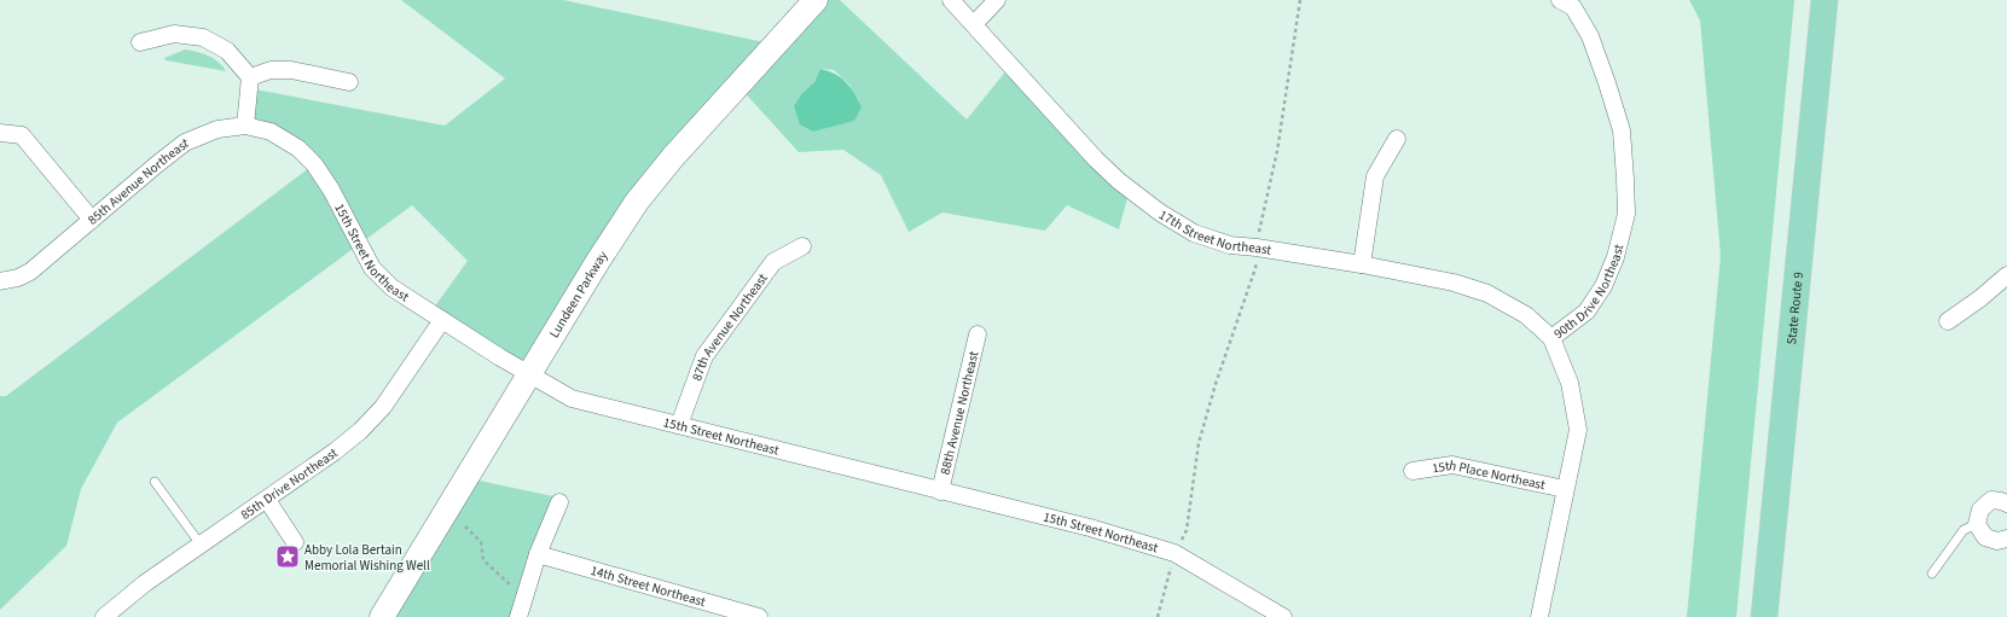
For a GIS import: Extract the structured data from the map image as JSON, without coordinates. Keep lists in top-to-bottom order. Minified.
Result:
{"streets":{"main road":["Lundeen Parkway","State Route 9"],"street":["85th Avenue Northeast","17th Street Northeast","15th Street Northeast","90th Drive Northeast","87th Avenue Northeast","88th Avenue Northeast","15th Place Northeast","85th Drive Northeast","14th Street Northeast"]},"crossings":[["85th Avenue Northeast","15th Street Northeast"],["17th Street Northeast","90th Drive Northeast"],["15th Street Northeast","Lundeen Parkway"],["15th Street Northeast","87th Avenue Northeast"],["15th Street Northeast","88th Avenue Northeast"],["15th Street Northeast","85th Drive Northeast"],["90th Drive Northeast","15th Place Northeast"]],"places":{"place":["Abby Lola Bertain Memorial Wishing Well"]}}
